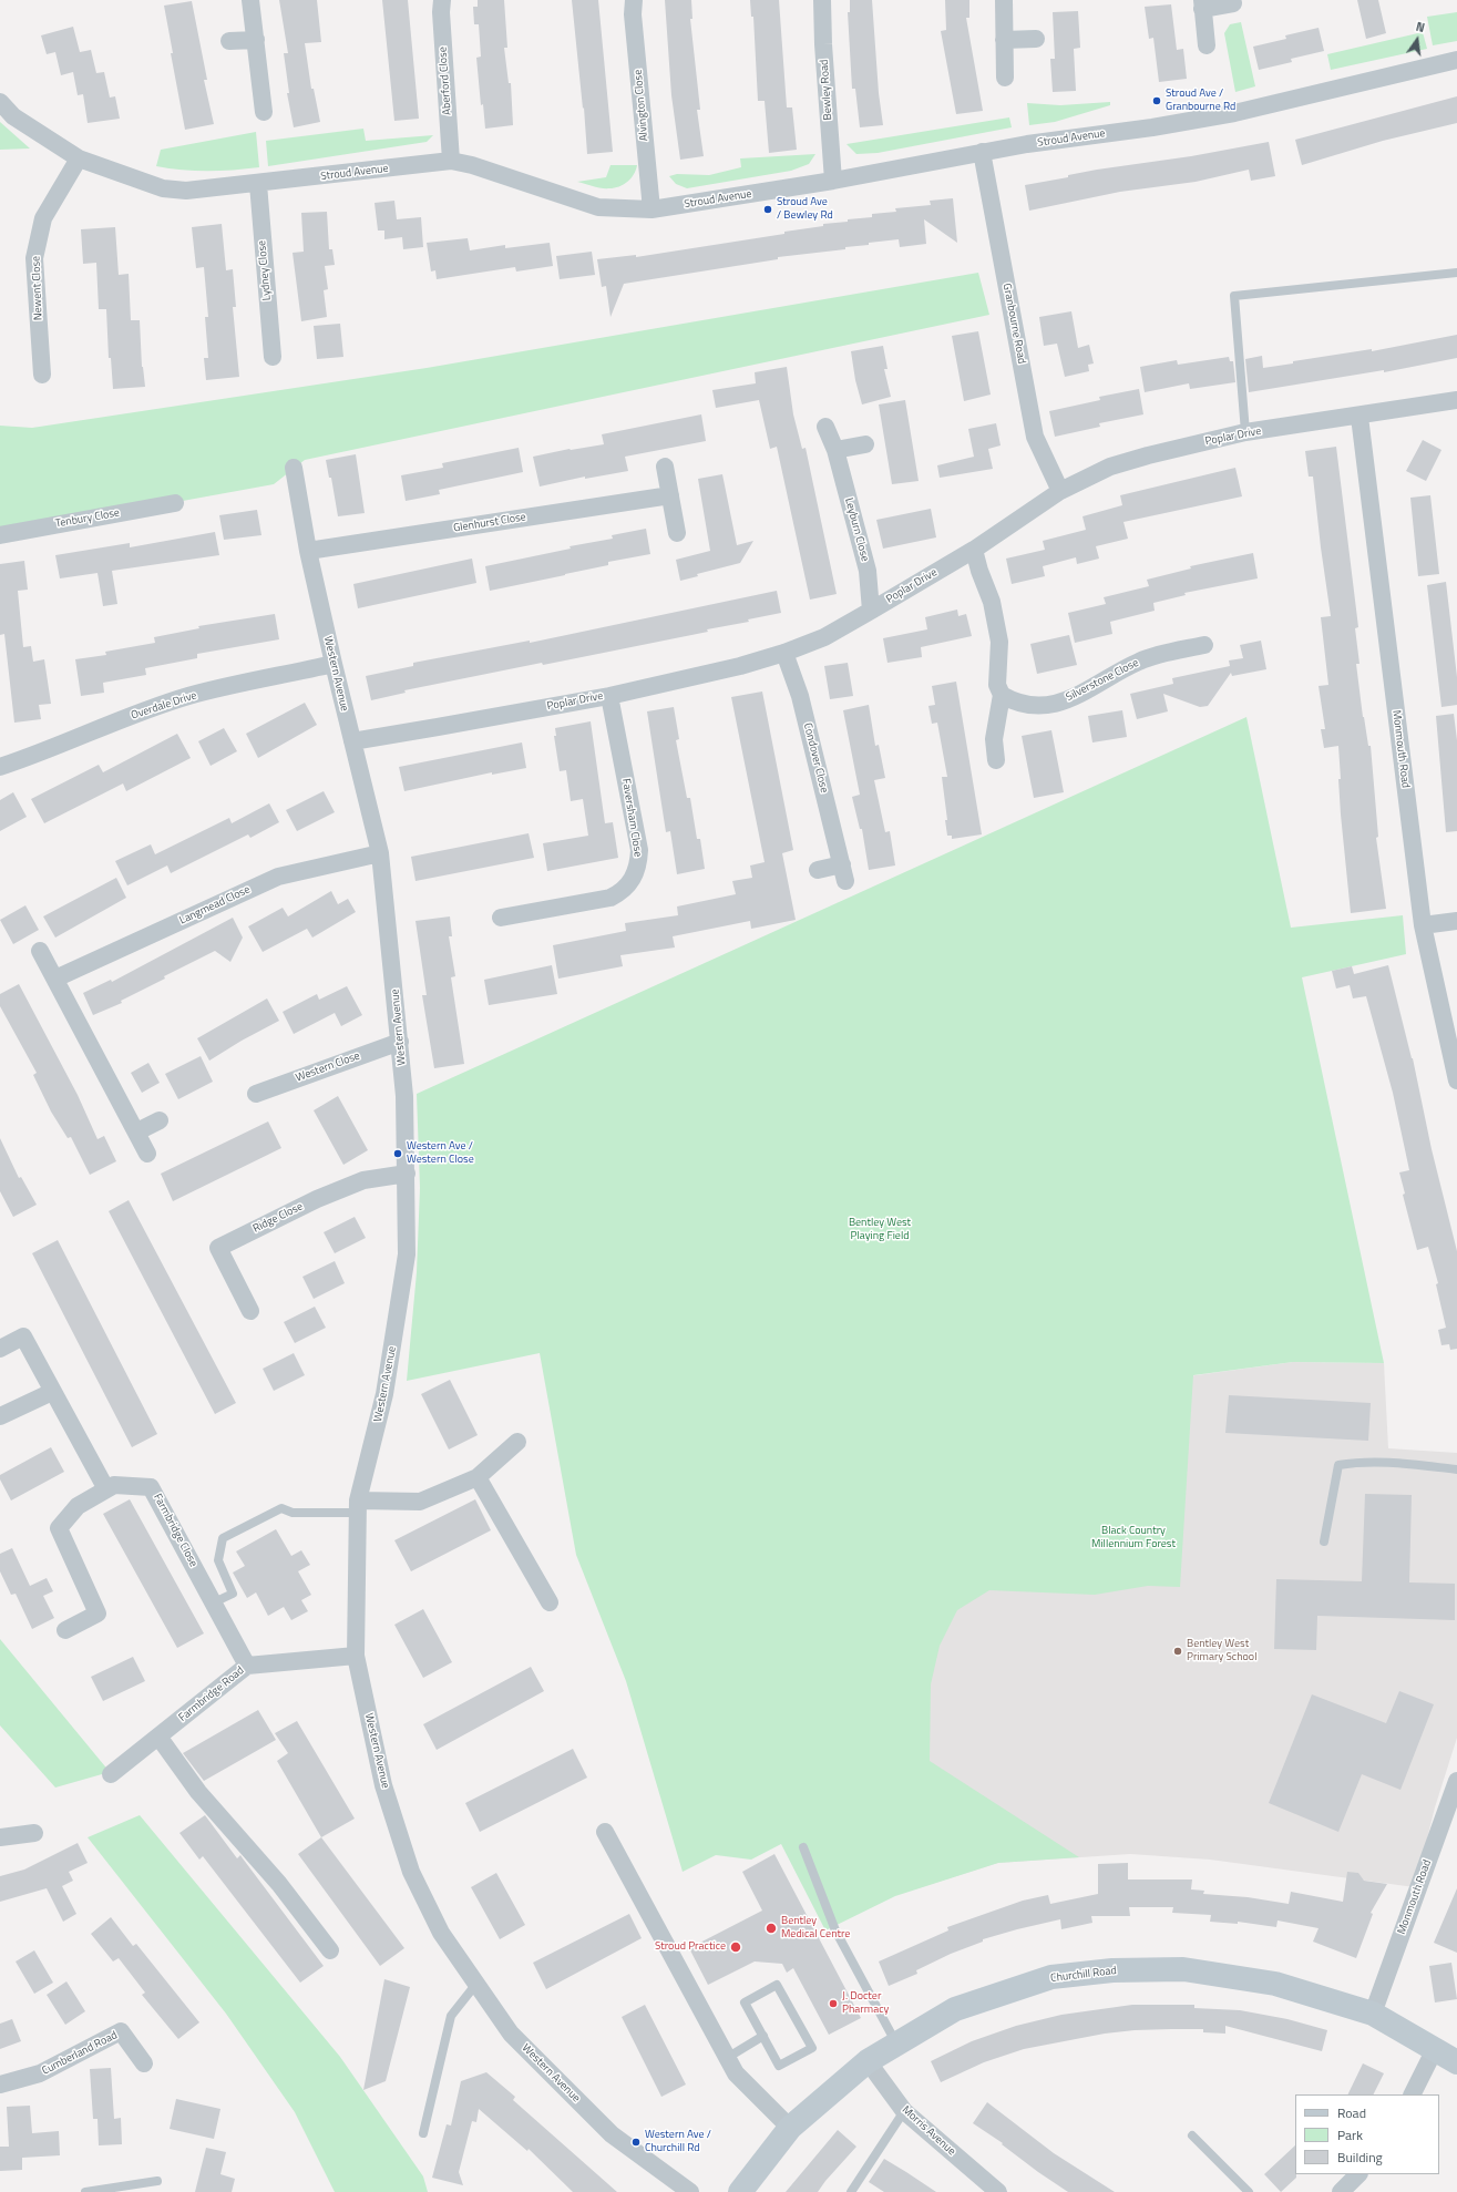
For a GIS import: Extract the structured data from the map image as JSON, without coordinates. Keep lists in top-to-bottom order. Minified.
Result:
{"streets":{"street":["Aberford Close","Bewley Road","Alvington Close","Stroud Avenue","Lydney Close","Newent Close","Granbourne Road","Poplar Drive","Tenbury Close","Glenhurst Close","Leyburn Close","Western Avenue","Silverstone Close","Overdale Drive","Monmouth Road","Condover Close","Faversham Close","Langmead Close","Western Close","Ridge Close","Farmbridge Close","Farmbridge Road","Churchill Road","Cumberland Road","Morris Avenue"]},"crossings":[["Aberford Close","Stroud Avenue"],["Bewley Road","Stroud Avenue"],["Alvington Close","Stroud Avenue"],["Stroud Avenue","Lydney Close"],["Stroud Avenue","Newent Close"],["Stroud Avenue","Granbourne Road"],["Granbourne Road","Poplar Drive"],["Poplar Drive","Leyburn Close"],["Poplar Drive","Western Avenue"],["Poplar Drive","Monmouth Road"],["Poplar Drive","Condover Close"],["Poplar Drive","Faversham Close"],["Glenhurst Close","Western Avenue"],["Western Avenue","Overdale Drive"],["Western Avenue","Langmead Close"],["Western Avenue","Western Close"],["Western Avenue","Ridge Close"],["Western Avenue","Farmbridge Road"],["Monmouth Road","Churchill Road"],["Farmbridge Close","Farmbridge Road"],["Churchill Road","Morris Avenue"]],"parks":["Bentley West Playing Field","Black Country Millennium Forest"],"places":["Stroud Ave / Granbourne Rd","Stroud Ave / Bewley Rd","Western Ave / Western Close","Bentley West Primary School","Bentley Medical Centre","Stroud Practice","J. Docter Pharmacy","Western Ave / Churchill Rd"],"legend":["Road","Park","Building"],"north":"top"}
